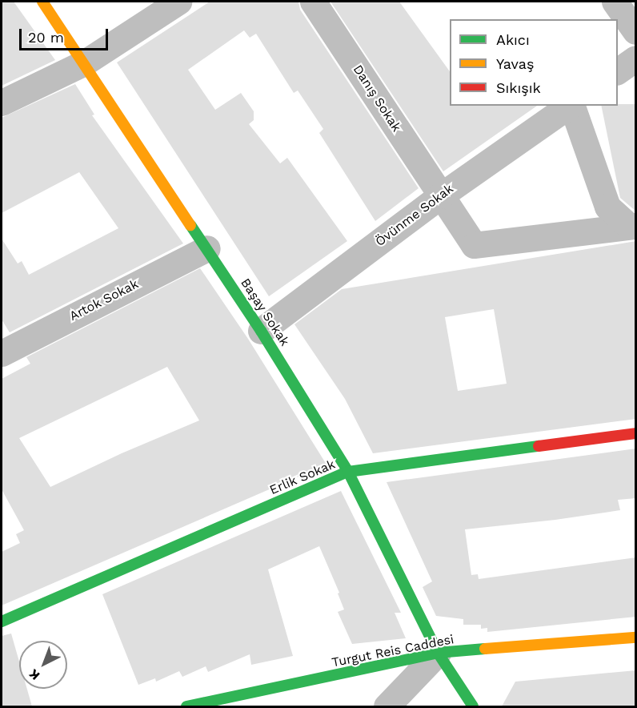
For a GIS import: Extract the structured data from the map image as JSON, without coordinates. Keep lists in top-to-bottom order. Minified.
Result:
{"streets":{"street":["Danış Sokak","Övünme Sokak","Artok Sokak","Başay Sokak","Erlik Sokak","Turgut Reis Caddesi"]},"crossings":[["Danış Sokak","Övünme Sokak"],["Övünme Sokak","Başay Sokak"],["Artok Sokak","Başay Sokak"],["Başay Sokak","Erlik Sokak"],["Başay Sokak","Turgut Reis Caddesi"]],"legend":["Akıcı","Yavaş","Sıkışık"],"scale_bar":"20 m","north":"bottom left"}
